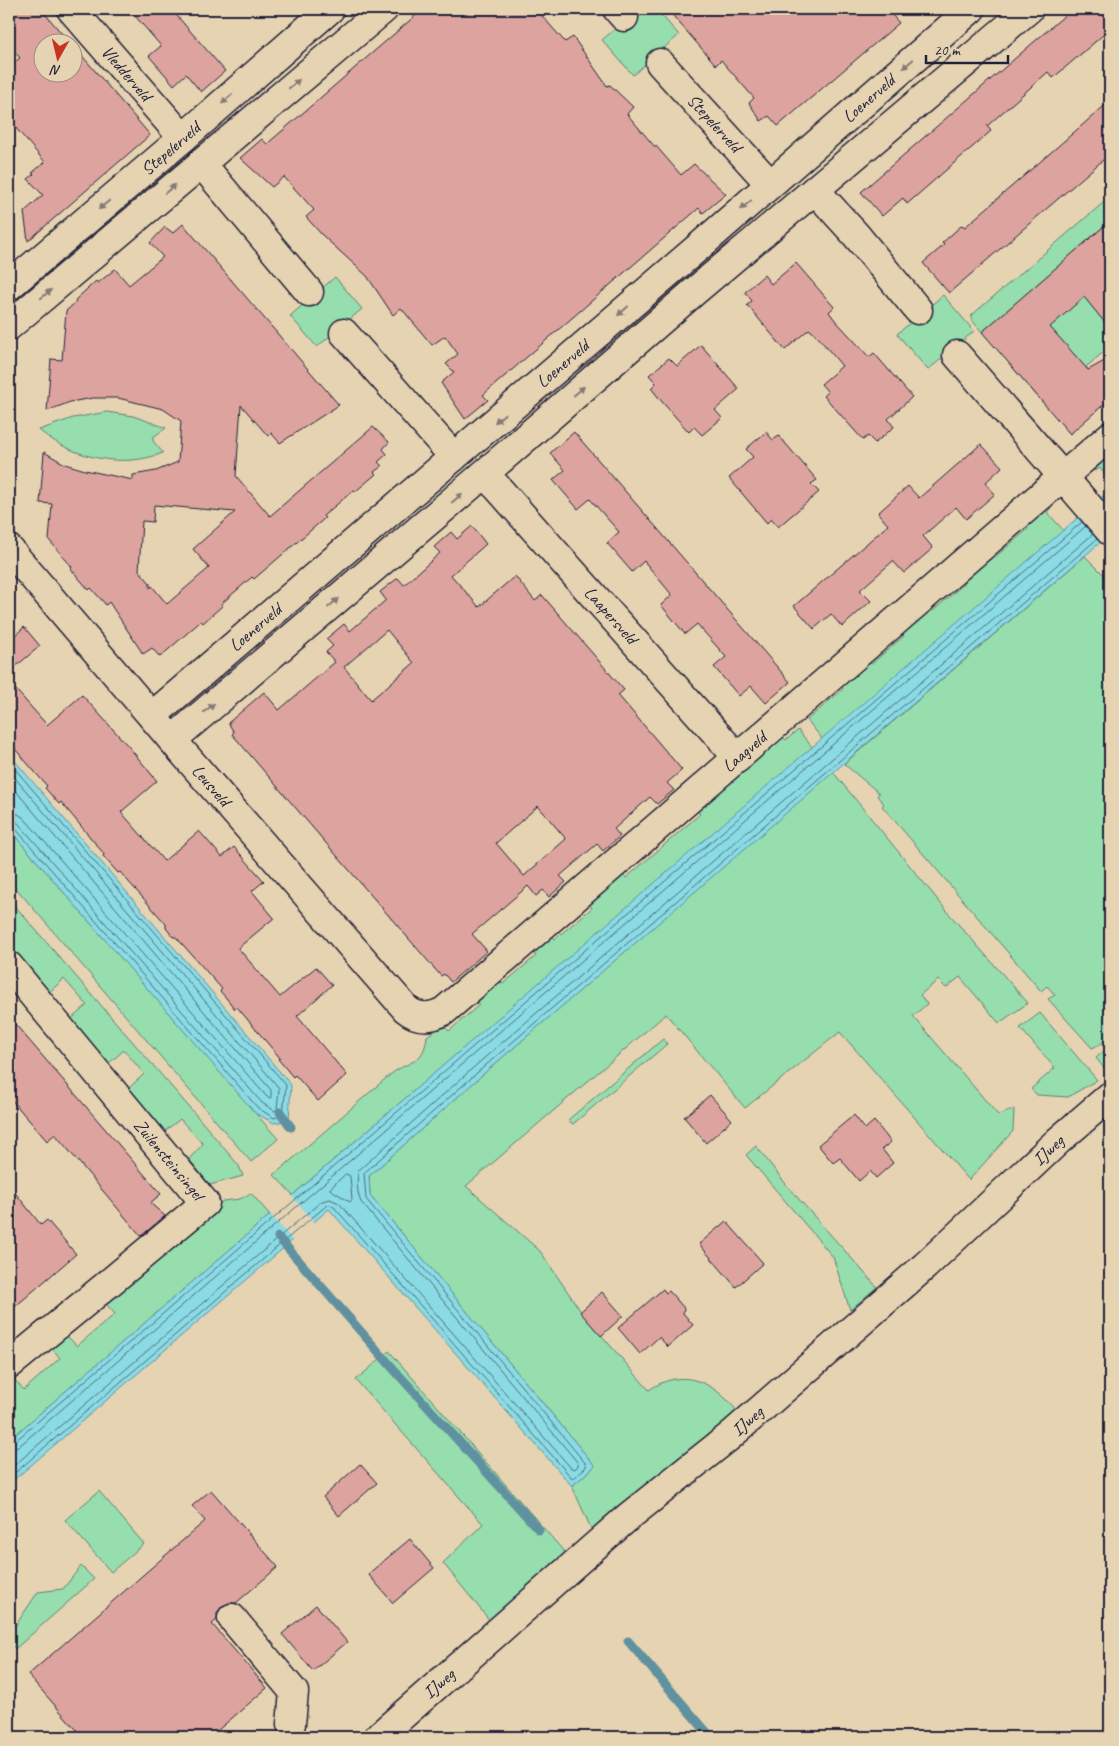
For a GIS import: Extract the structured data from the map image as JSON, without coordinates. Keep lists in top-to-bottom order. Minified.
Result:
{"streets":{"street":["Vledderveld","Loenerveld","Stepelerveld","Laapersveld","Laagveld","Leusveld","IJweg","Zuilensteinsingel"]},"crossings":[["Vledderveld","Stepelerveld"],["Loenerveld","Stepelerveld"],["Loenerveld","Laapersveld"],["Loenerveld","Leusveld"],["Laapersveld","Laagveld"],["Laagveld","Leusveld"]],"scale_bar":"20 m","north":"bottom"}
